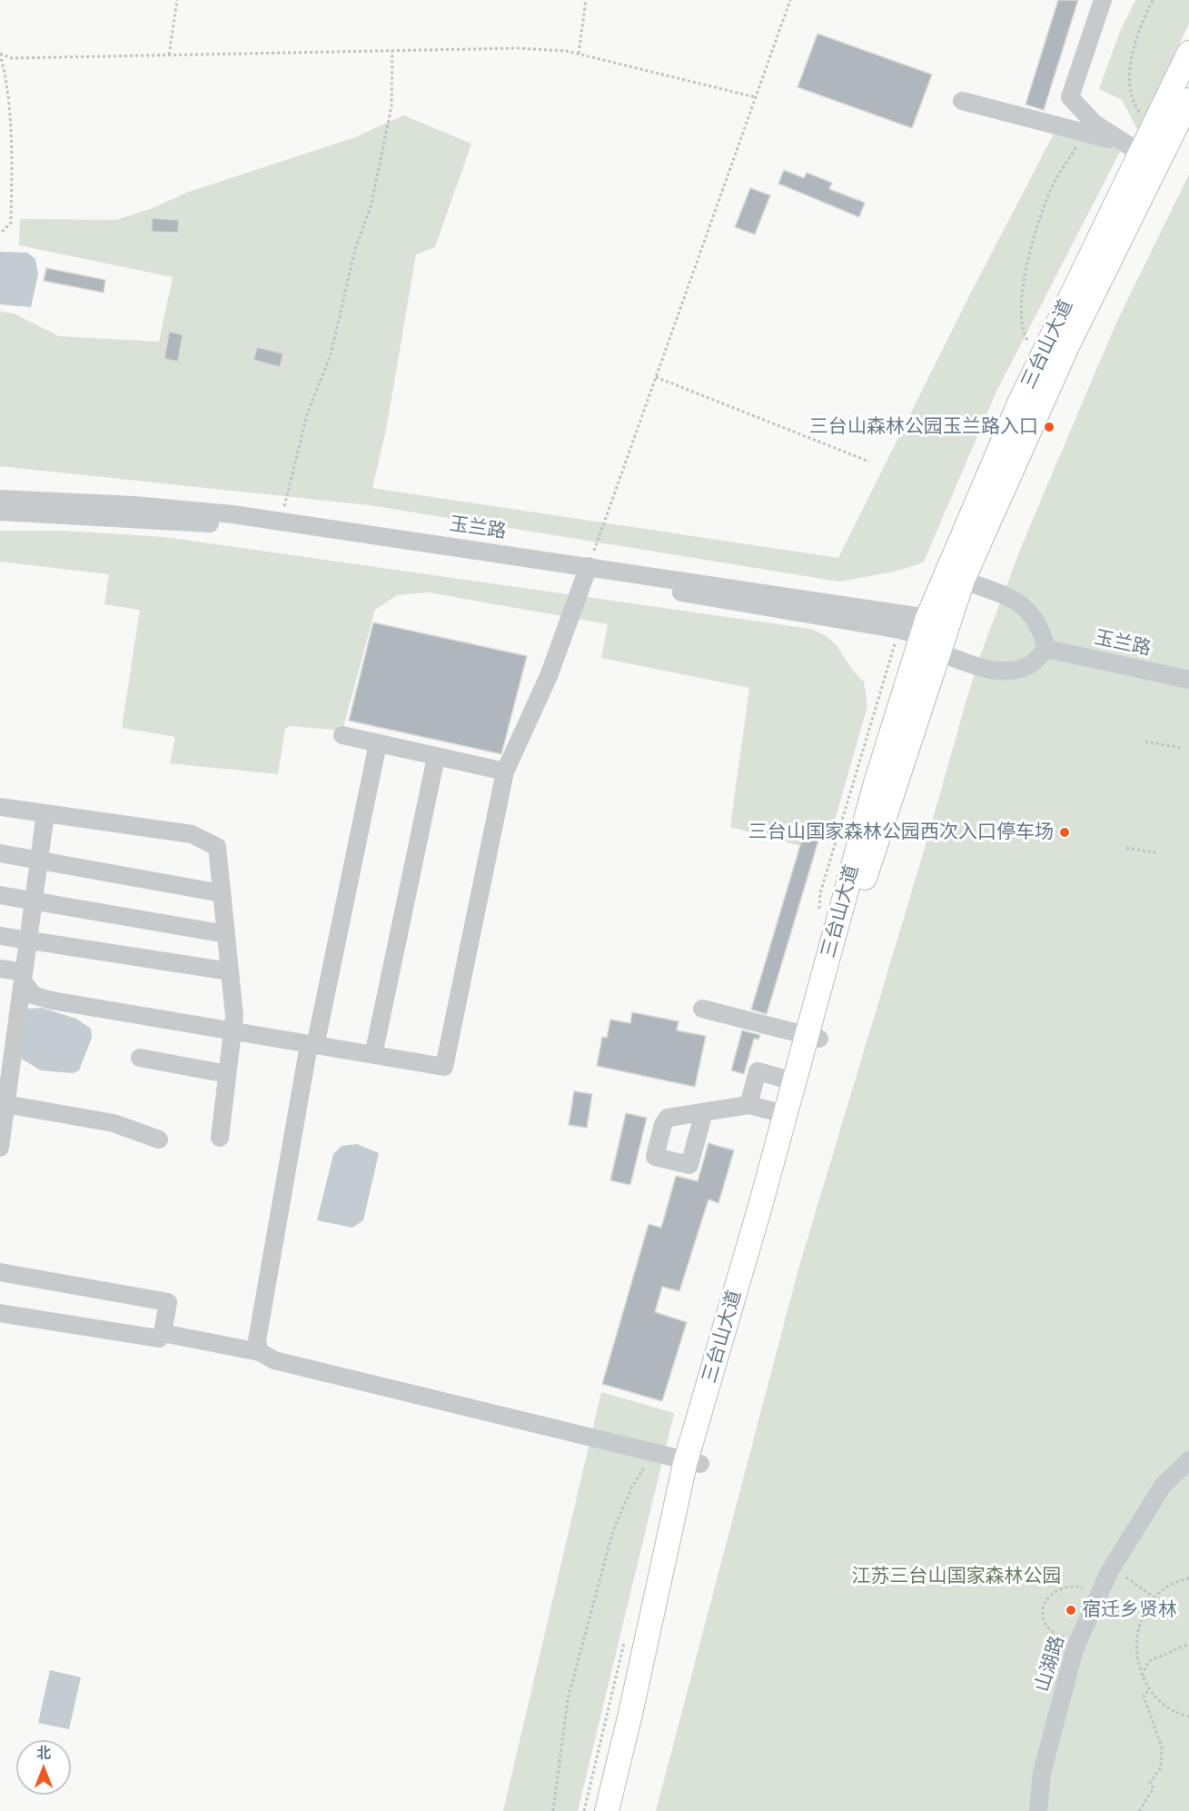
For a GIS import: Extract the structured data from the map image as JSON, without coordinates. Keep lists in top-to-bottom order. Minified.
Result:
{"streets":{"main road":["三台山大道"],"street":["玉兰路","山湖路"]},"crossings":[["三台山大道","玉兰路"]],"parks":["江苏三台山国家森林公园"],"places":["三台山森林公园玉兰路入口","三台山国家森林公园西次入口停车场","宿迁乡贤林"],"north":"top"}
